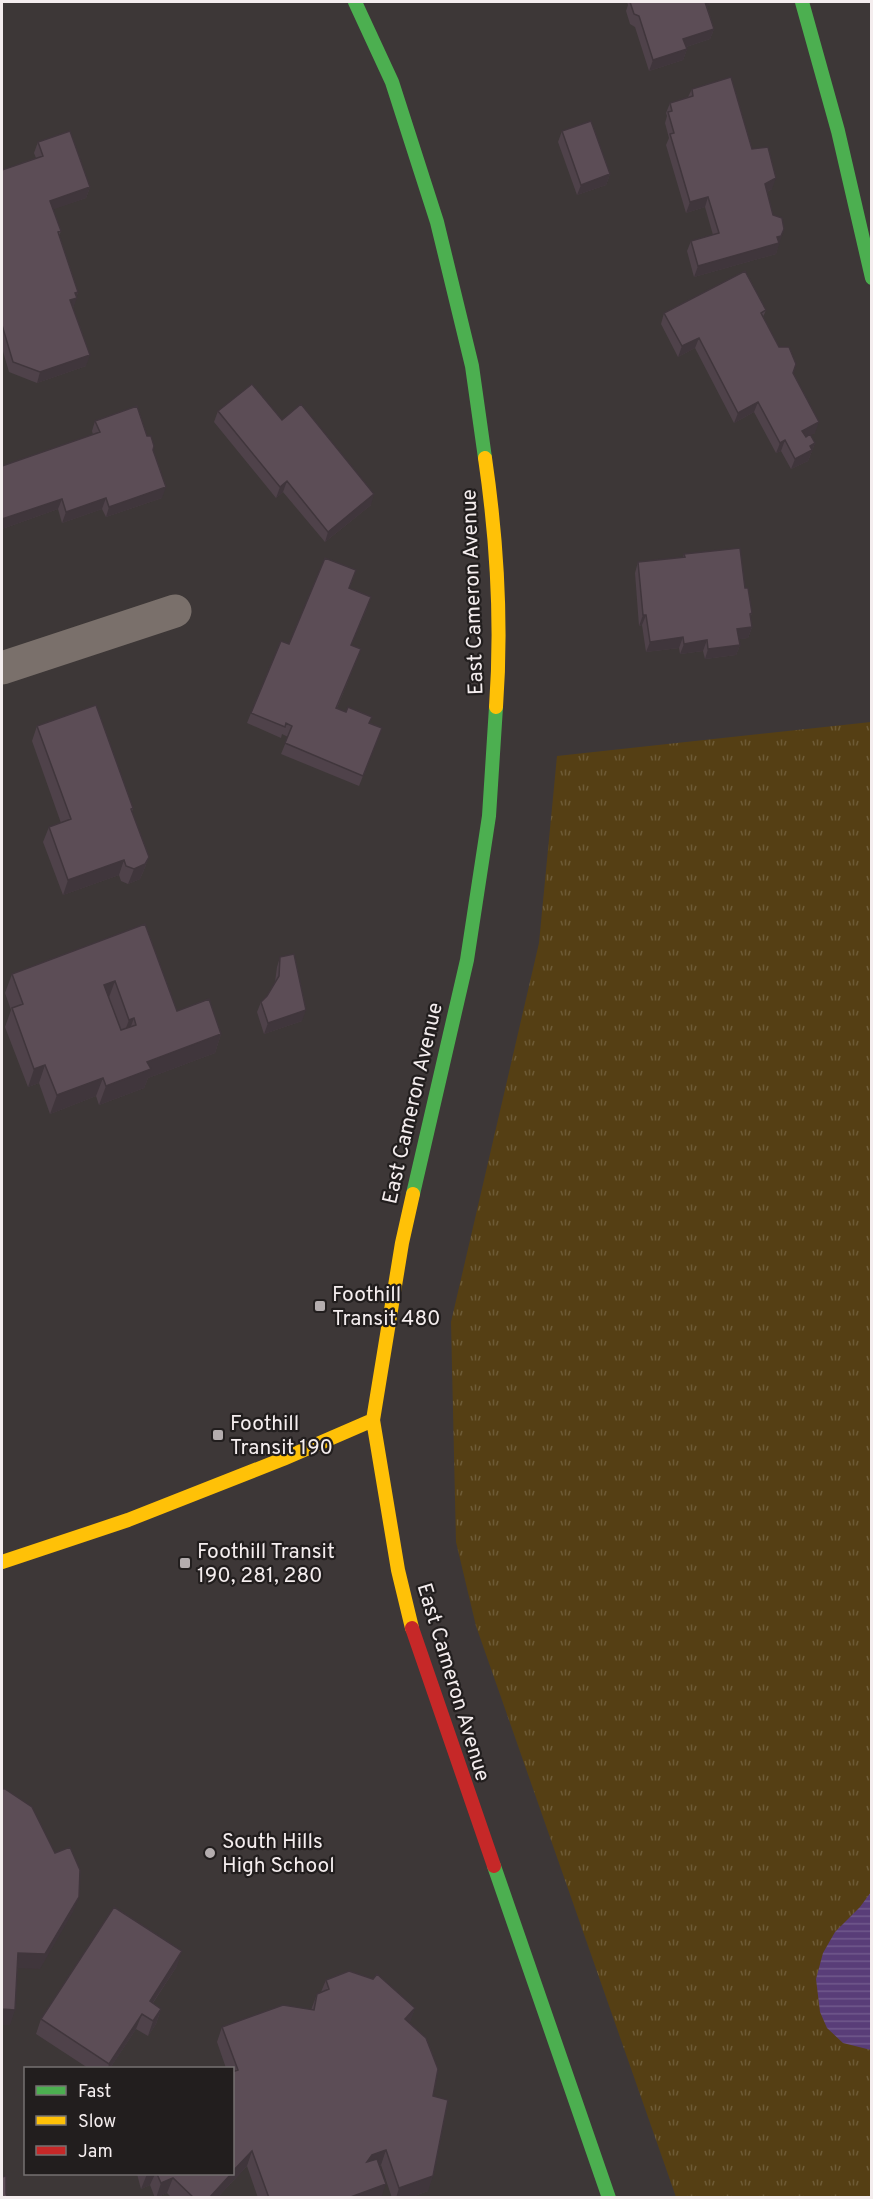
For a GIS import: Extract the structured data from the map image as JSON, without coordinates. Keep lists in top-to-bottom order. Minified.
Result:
{"streets":{"main road":["East Cameron Avenue"]},"places":{"transit":["Foothill Transit 480","Foothill Transit 190","Foothill Transit 190, 281, 280"],"other":["South Hills High School"]},"legend":["Fast","Slow","Jam"]}
